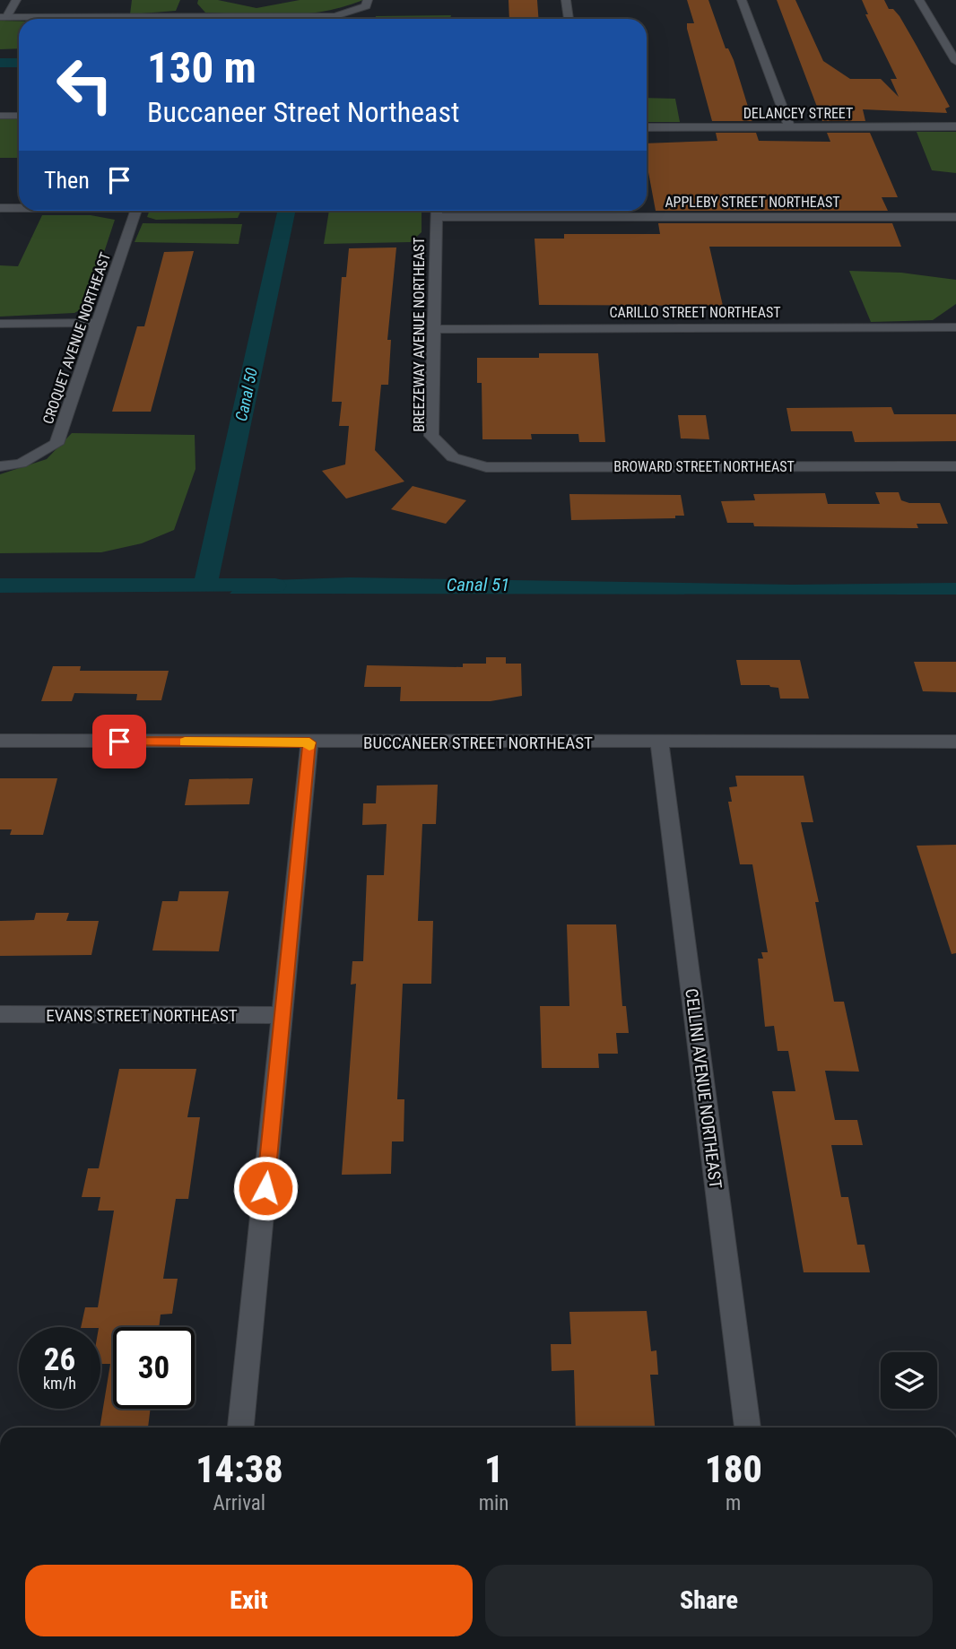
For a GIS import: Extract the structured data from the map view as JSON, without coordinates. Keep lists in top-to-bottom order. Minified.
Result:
{"streets":{"street":["DELANCEY STREET","APPLEBY STREET NORTHEAST","CARILLO STREET NORTHEAST","BREEZEWAY AVENUE NORTHEAST","CROQUET AVENUE NORTHEAST","BROWARD STREET NORTHEAST","BUCCANEER STREET NORTHEAST","EVANS STREET NORTHEAST","CELLINI AVENUE NORTHEAST"]},"crossings":[["APPLEBY STREET NORTHEAST","BREEZEWAY AVENUE NORTHEAST"],["CARILLO STREET NORTHEAST","BREEZEWAY AVENUE NORTHEAST"],["BREEZEWAY AVENUE NORTHEAST","BROWARD STREET NORTHEAST"],["BUCCANEER STREET NORTHEAST","CELLINI AVENUE NORTHEAST"]],"water":["Canal 50","Canal 51"],"page":{"turn":["130 m","Buccaneer Street Northeast"],"then":"Then","speed":"26 km/h","limit":"30","eta":["14:38","Arrival","1","min","180","m"],"buttons":["Exit","Share"]}}
